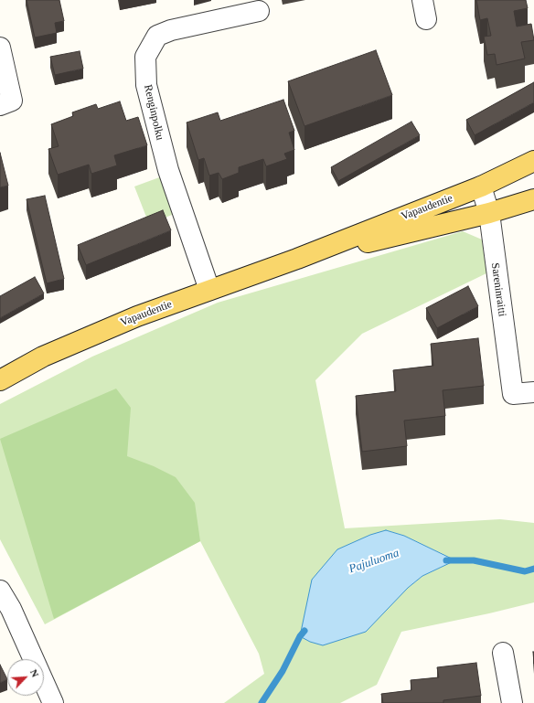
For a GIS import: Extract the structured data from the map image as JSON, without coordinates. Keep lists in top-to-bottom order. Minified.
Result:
{"streets":{"main road":["Vapaudentie"],"street":["Renginpolku","Sareninraitti"]},"crossings":[["Renginpolku","Vapaudentie"],["Vapaudentie","Sareninraitti"]],"water":["Pajuluoma"],"north":"top right"}
